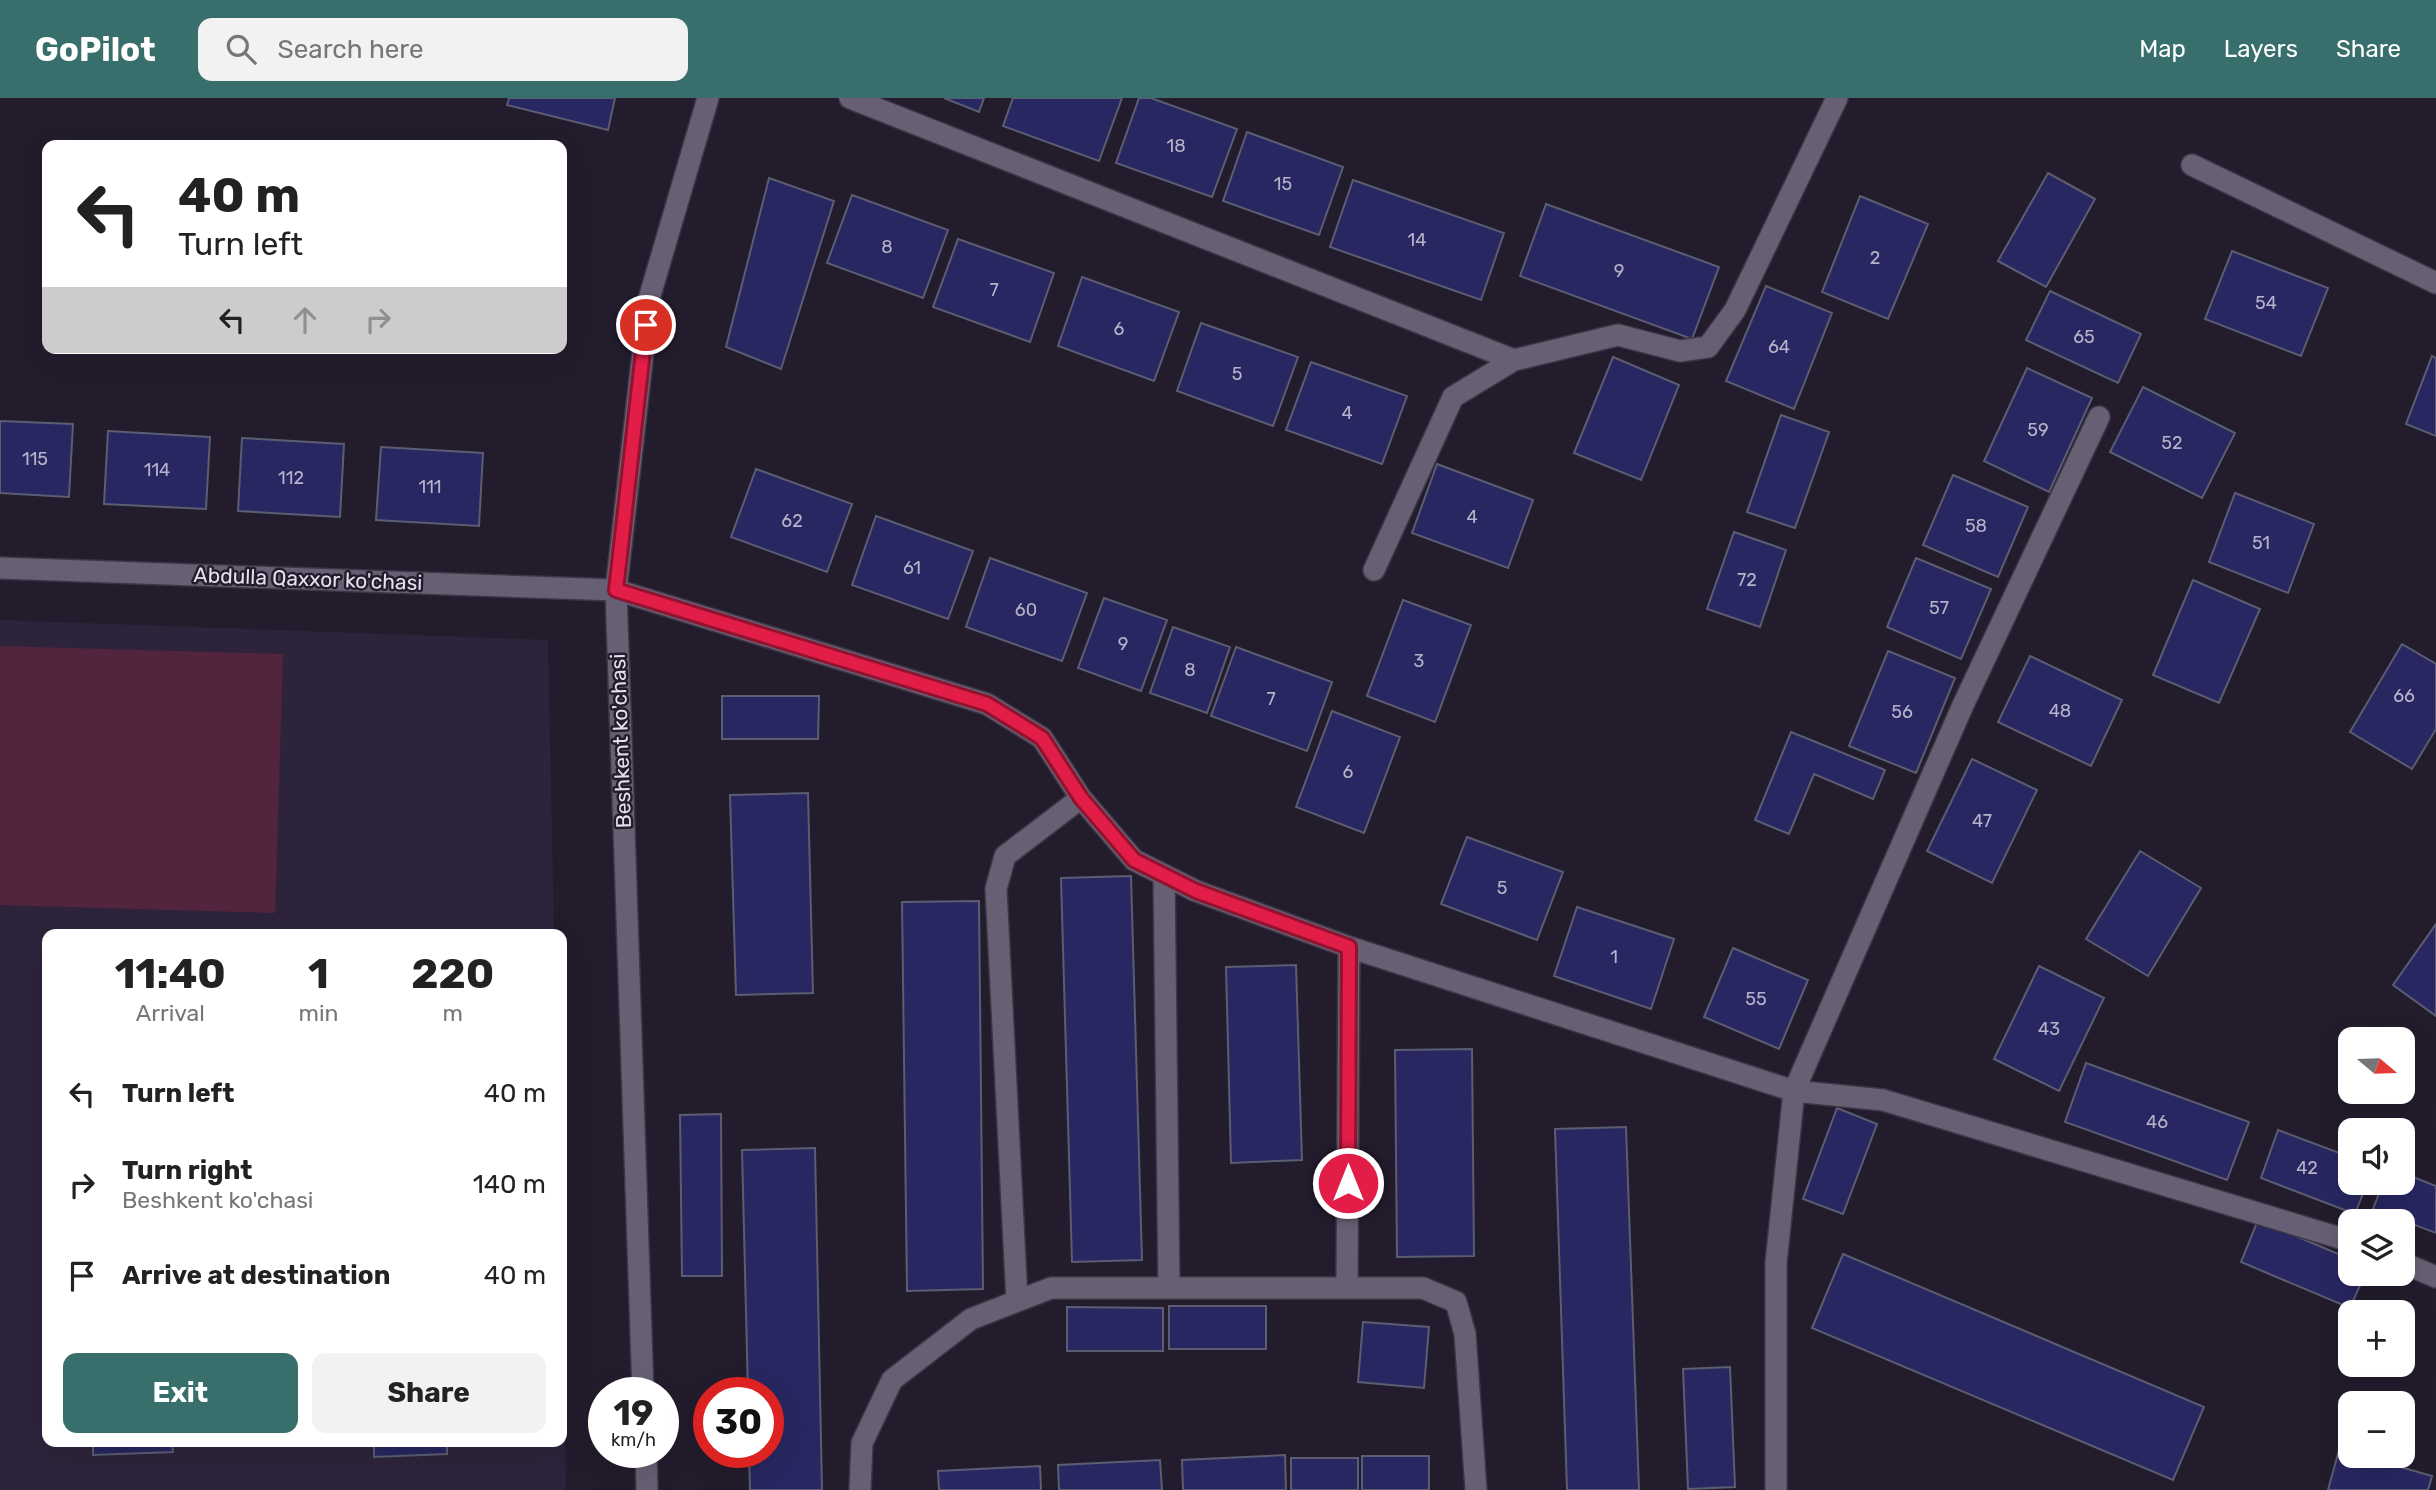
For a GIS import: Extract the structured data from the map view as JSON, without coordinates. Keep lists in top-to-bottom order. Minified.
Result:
{"streets":{"street":["Abdulla Qaxxor ko'chasi","Beshkent ko'chasi"]},"crossings":[["Abdulla Qaxxor ko'chasi","Beshkent ko'chasi"]],"house_numbers":["18","15","14","8","2","9","7","54","6","65","64","5","4","59","52","115","114","112","111","4","62","58","51","61","72","57","60","9","3","8","66","7","48","56","6","47","5","1","55","43","46","42"],"north":"right","page":{"header":"GoPilot","search":"Search here","nav":["Map","Layers","Share"],"turn":["40 m","Turn left"],"eta":["11:40","Arrival","1","min","220","m"],"map_buttons":["+","−"],"list":[{"name":"Turn left","value":"40 m"},{"name":"Turn right","note":"Beshkent ko'chasi","value":"140 m"},{"name":"Arrive at destination","value":"40 m"}],"buttons":["Exit","Share"],"speed":"19 km/h","limit":"30"}}
